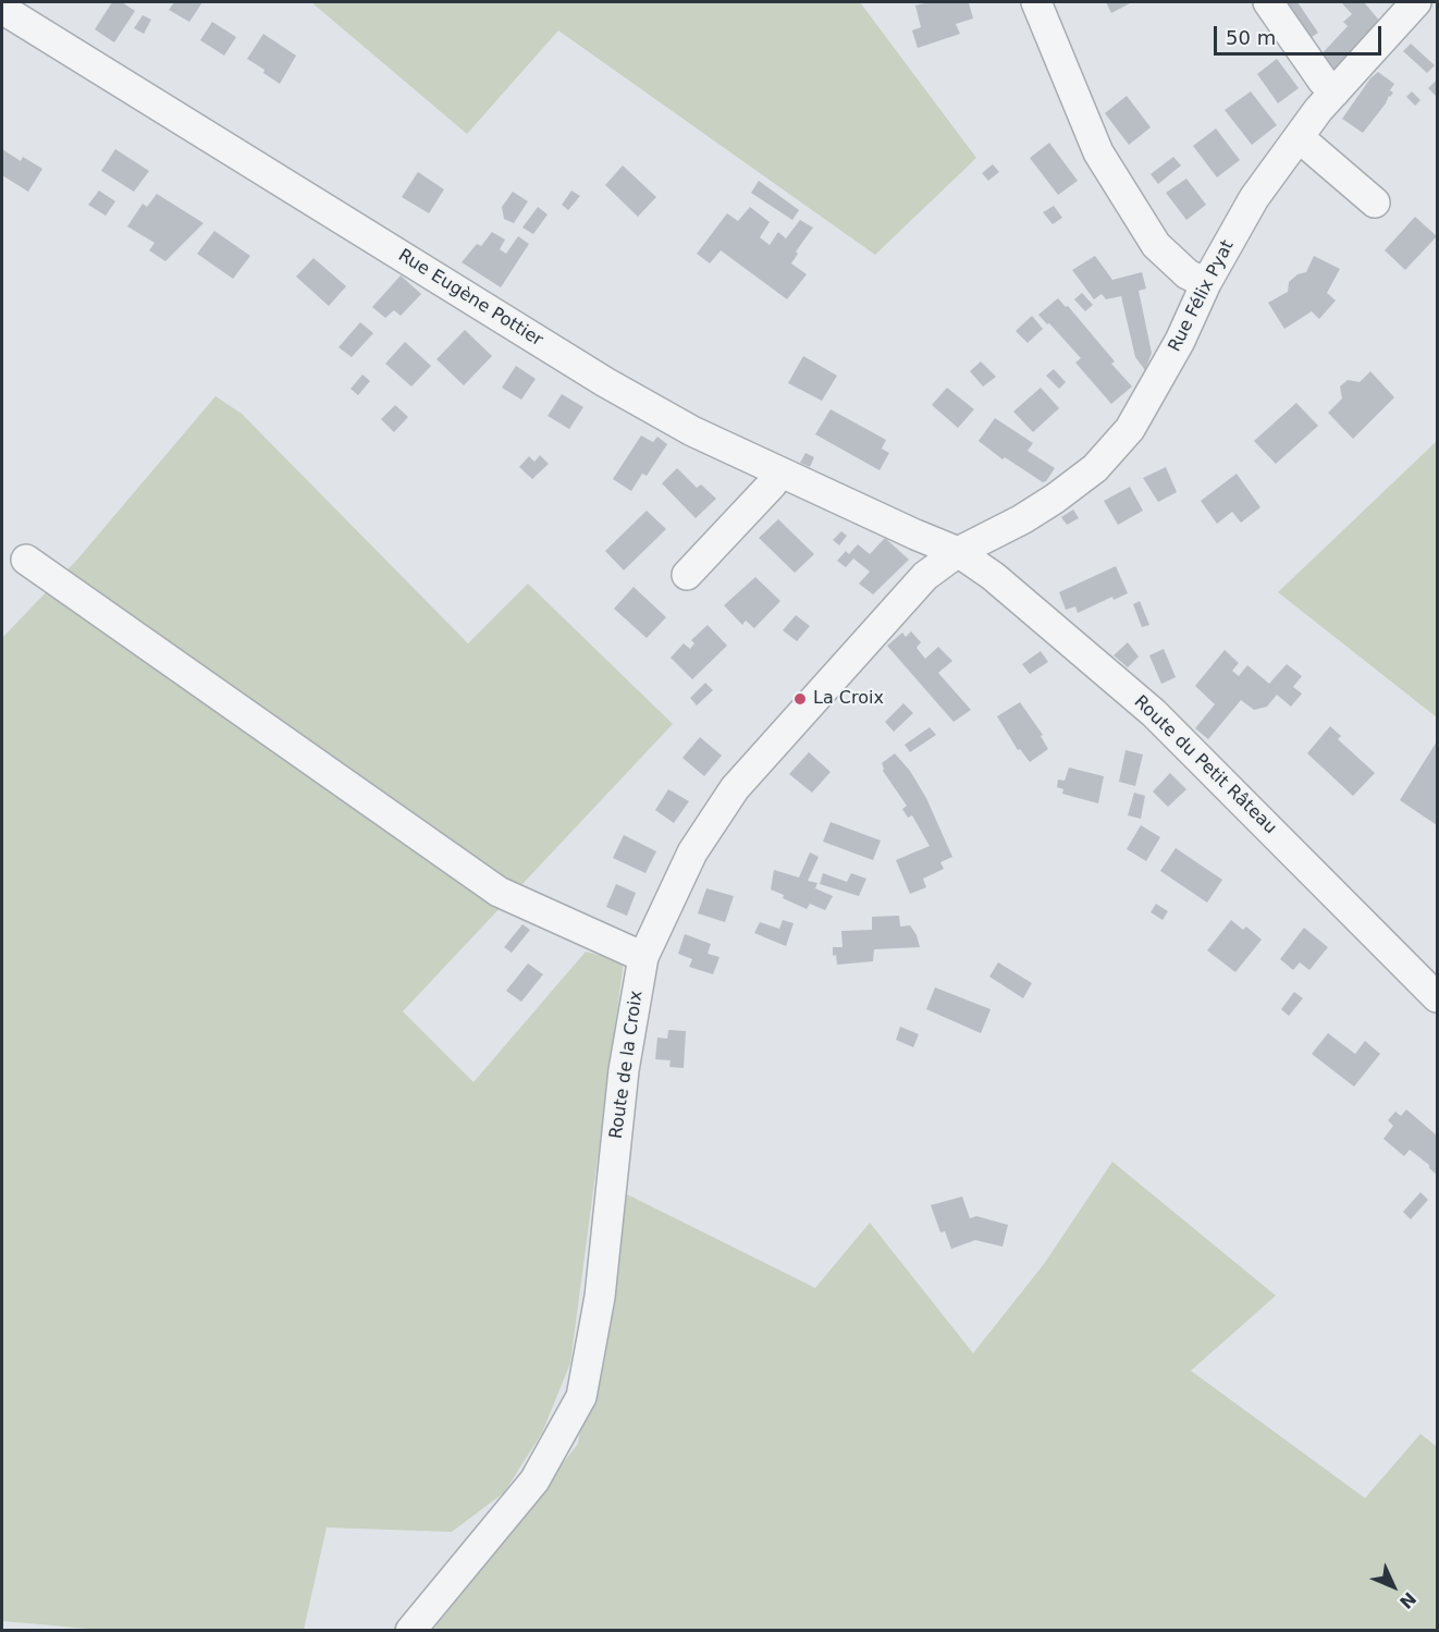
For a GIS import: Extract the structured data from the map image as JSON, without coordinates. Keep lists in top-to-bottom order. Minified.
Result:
{"streets":{"street":["Rue Félix Pyat","Rue Eugène Pottier","Route du Petit Râteau","Route de la Croix"]},"crossings":[["Rue Félix Pyat","Rue Eugène Pottier"],["Rue Félix Pyat","Route du Petit Râteau"],["Rue Félix Pyat","Route de la Croix"],["Rue Eugène Pottier","Route du Petit Râteau"],["Rue Eugène Pottier","Route de la Croix"],["Route du Petit Râteau","Route de la Croix"]],"places":["La Croix"],"scale_bar":"50 m","north":"bottom right"}
